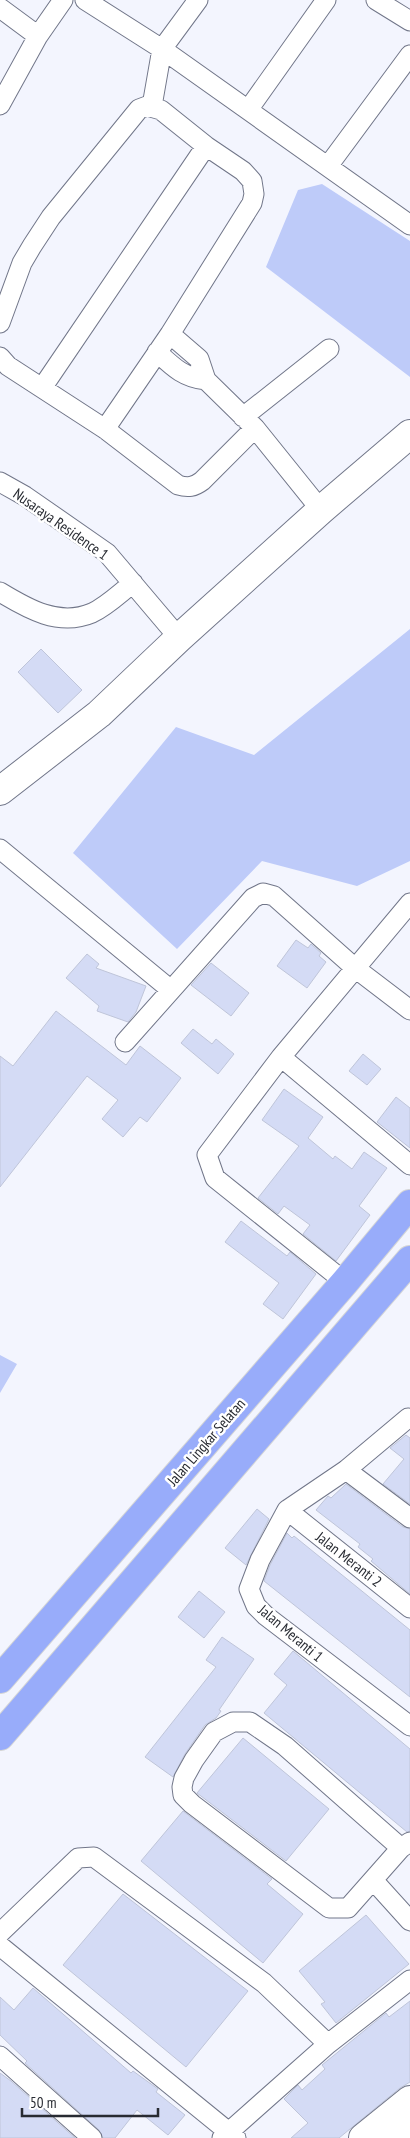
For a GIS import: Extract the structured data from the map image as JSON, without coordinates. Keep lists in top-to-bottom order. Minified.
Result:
{"streets":{"highway":["Jalan Lingkar Selatan"],"street":["Nusaraya Residence 1","Jalan Meranti 2","Jalan Meranti 1"]},"crossings":[["Jalan Meranti 2","Jalan Meranti 1"]],"scale_bar":"50 m"}
